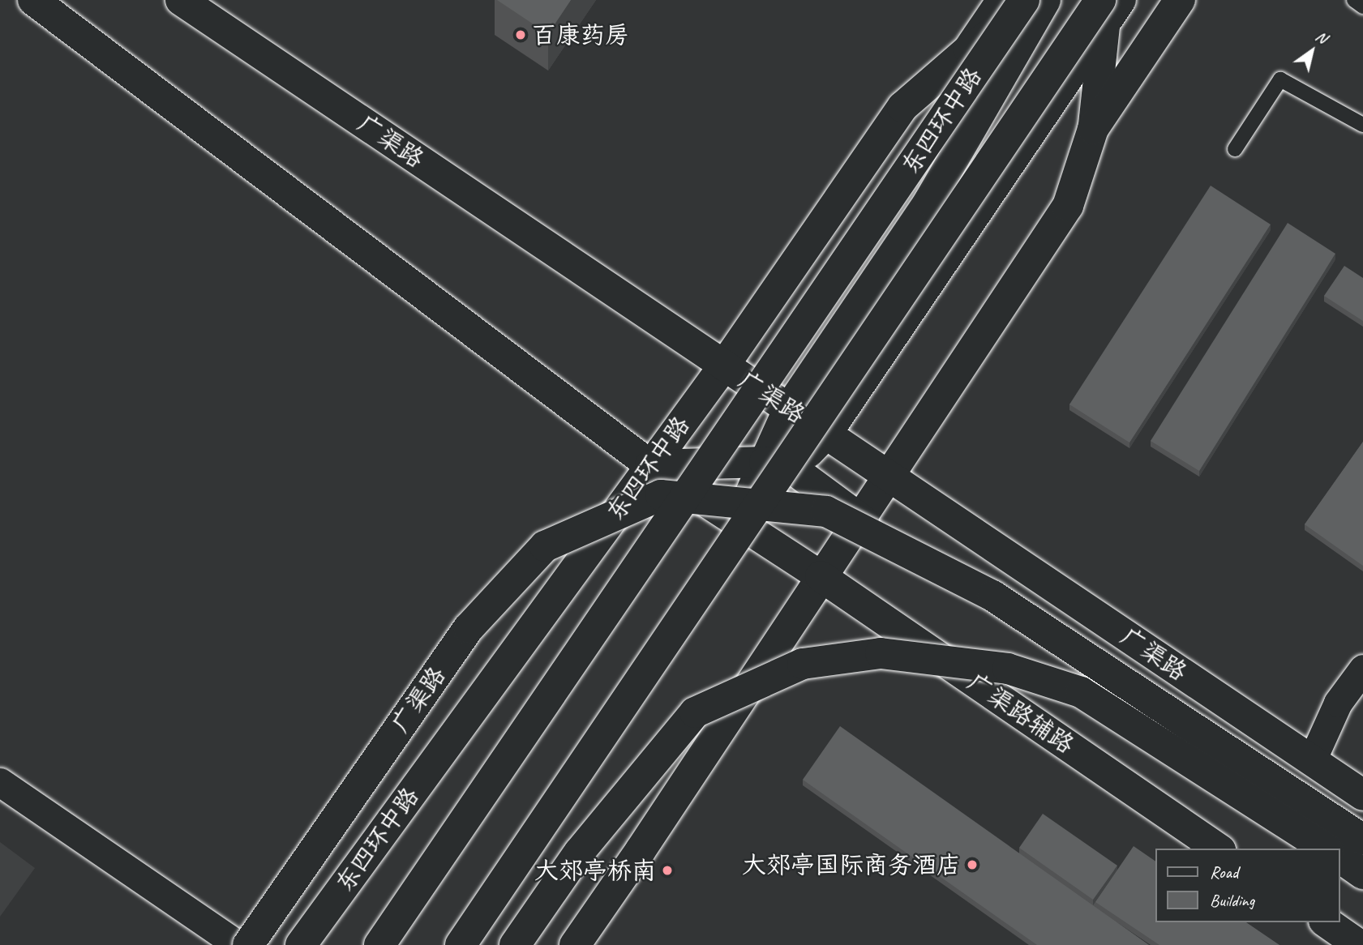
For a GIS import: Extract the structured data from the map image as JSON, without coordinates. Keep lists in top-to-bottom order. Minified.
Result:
{"streets":{"main road":["东四环中路","广渠路","广渠路辅路"]},"crossings":[["东四环中路","广渠路"]],"places":["百康药房","大郊亭国际商务酒店","大郊亭桥南"],"legend":["Road","Building"],"north":"top right"}
